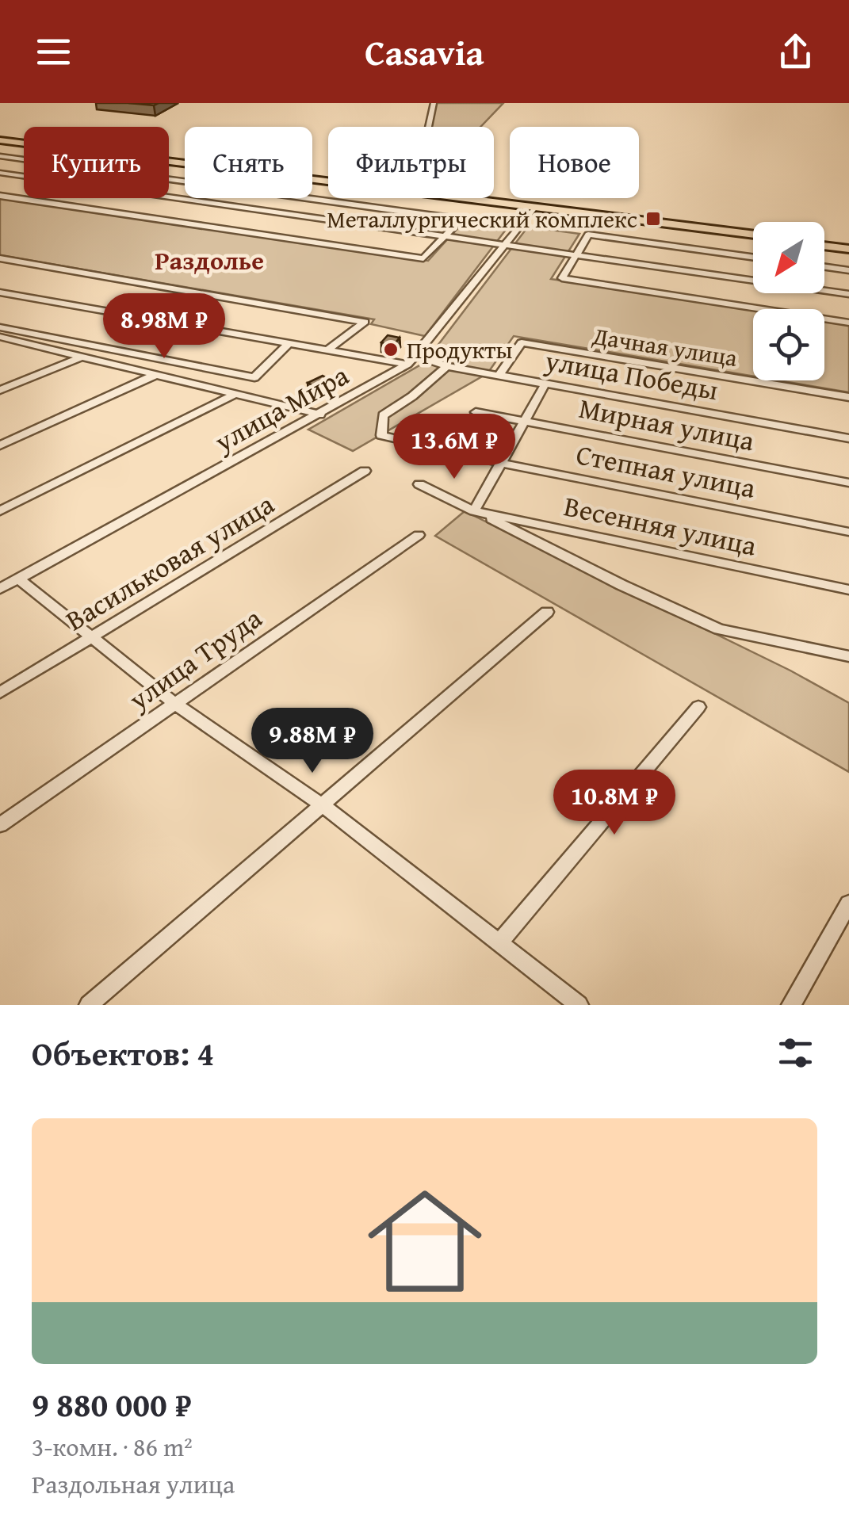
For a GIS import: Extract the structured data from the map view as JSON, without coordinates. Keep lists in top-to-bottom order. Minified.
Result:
{"streets":{"street":["Дачная улица","улица Победы","улица Мира","Мирная улица","Степная улица","Весенняя улица","Васильковая улица","улица Труда"]},"crossings":[["Дачная улица","улица Победы"],["улица Победы","улица Мира"],["улица Победы","Степная улица"]],"districts":["Раздолье"],"places":{"transit":["Металлургический комплекс"],"other":["Продукты"]},"north":"bottom left","page":{"header":"Casavia","chip":["Купить","Снять","Фильтры","Новое"],"price":["8.98M ₽","13.6M ₽","9.88M ₽","10.8M ₽"],"heading":"Объектов: 4","list":[{"name":"9 880 000 ₽","note":"3-комн. · 86 m² · Раздольная улица"}]}}
